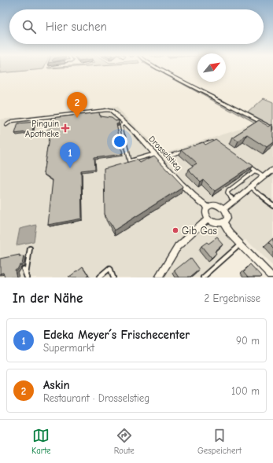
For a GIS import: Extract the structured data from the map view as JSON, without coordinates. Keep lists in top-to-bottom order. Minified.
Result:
{"streets":{"street":["Drosselstieg"]},"places":{"health":["Pinguin Apotheke"],"other":["Gib Gas"]},"north":"top right","page":{"search":"Hier suchen","pins":["2","1"],"heading":["In der Nähe","2 Ergebnisse"],"list":[{"mark":"1","name":"Edeka Meyer´s Frischecenter","note":"Supermarkt","value":"90 m"},{"mark":"2","name":"Askin","note":"Restaurant · Drosselstieg","value":"100 m"}],"nav":["Karte","Route","Gespeichert"]}}
